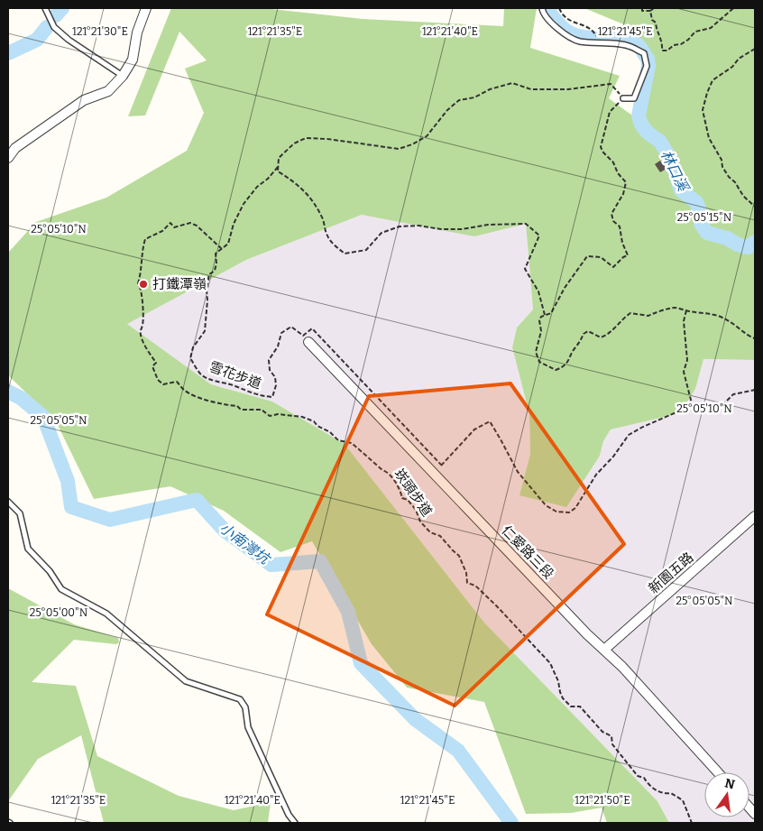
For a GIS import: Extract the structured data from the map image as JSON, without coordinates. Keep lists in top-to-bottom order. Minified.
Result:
{"streets":{"street":["仁愛路三段","新園五路"],"path":["雪花步道","崁頭步道"]},"crossings":[["雪花步道","崁頭步道"],["雪花步道","仁愛路三段"],["仁愛路三段","新園五路"]],"water":["林口溪","小南灣坑"],"places":["打鐵潭嶺"],"north":"top","coordinates":["121°21'30\"E","121°21'35\"E","121°21'40\"E","121°21'45\"E","25°05'15\"N","25°05'10\"N","25°05'05\"N","25°05'00\"N","121°21'50\"E"]}
